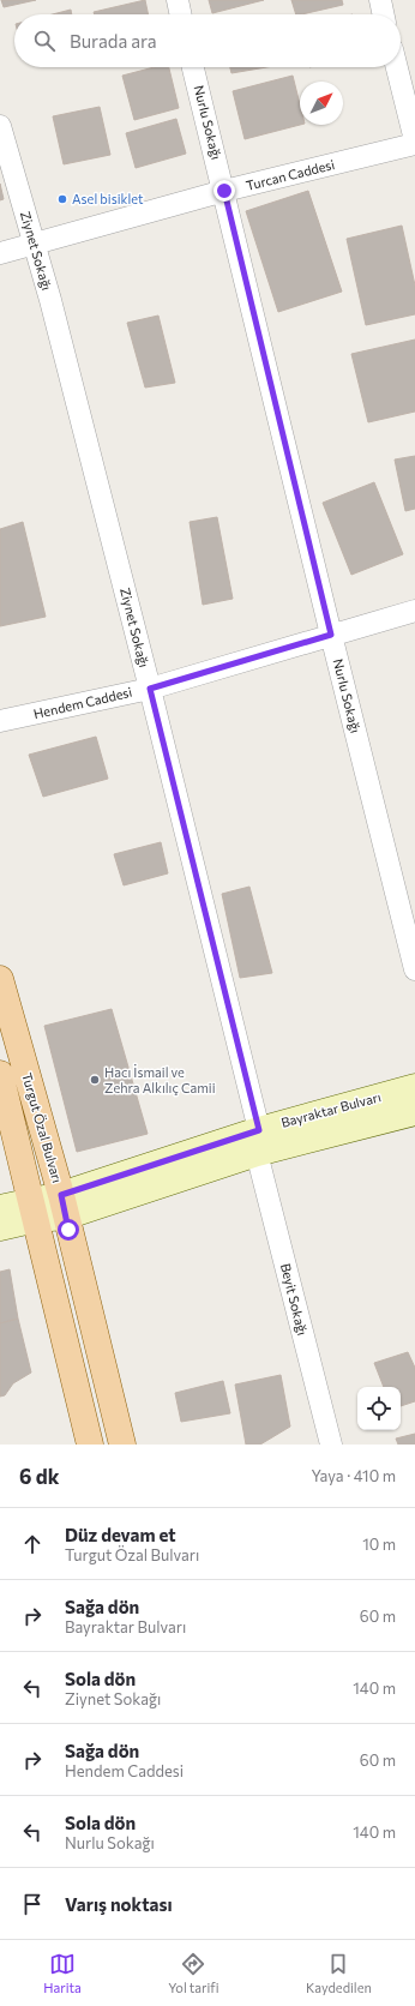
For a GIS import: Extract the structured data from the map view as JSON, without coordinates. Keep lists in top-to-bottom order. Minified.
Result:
{"streets":{"main road":["Turgut Özal Bulvarı"],"street":["Nurlu Sokağı","Turcan Caddesi","Ziynet Sokağı","Hendem Caddesi","Bayraktar Bulvarı","Beyit Sokağı"]},"crossings":[["Nurlu Sokağı","Turcan Caddesi"],["Nurlu Sokağı","Hendem Caddesi"],["Turcan Caddesi","Ziynet Sokağı"],["Ziynet Sokağı","Hendem Caddesi"],["Ziynet Sokağı","Bayraktar Bulvarı"],["Ziynet Sokağı","Beyit Sokağı"],["Bayraktar Bulvarı","Turgut Özal Bulvarı"],["Bayraktar Bulvarı","Beyit Sokağı"]],"places":["Asel bisiklet","Hacı İsmail ve Zehra Alkılıç Camii"],"north":"top right","page":{"search":"Burada ara","heading":["6 dk","Yaya · 410 m"],"list":[["Düz devam et","Turgut Özal Bulvarı","10 m"],["Sağa dön","Bayraktar Bulvarı","60 m"],["Sola dön","Ziynet Sokağı","140 m"],["Sağa dön","Hendem Caddesi","60 m"],["Sola dön","Nurlu Sokağı","140 m"],"Varış noktası"],"nav":["Harita","Yol tarifi","Kaydedilen"]}}
